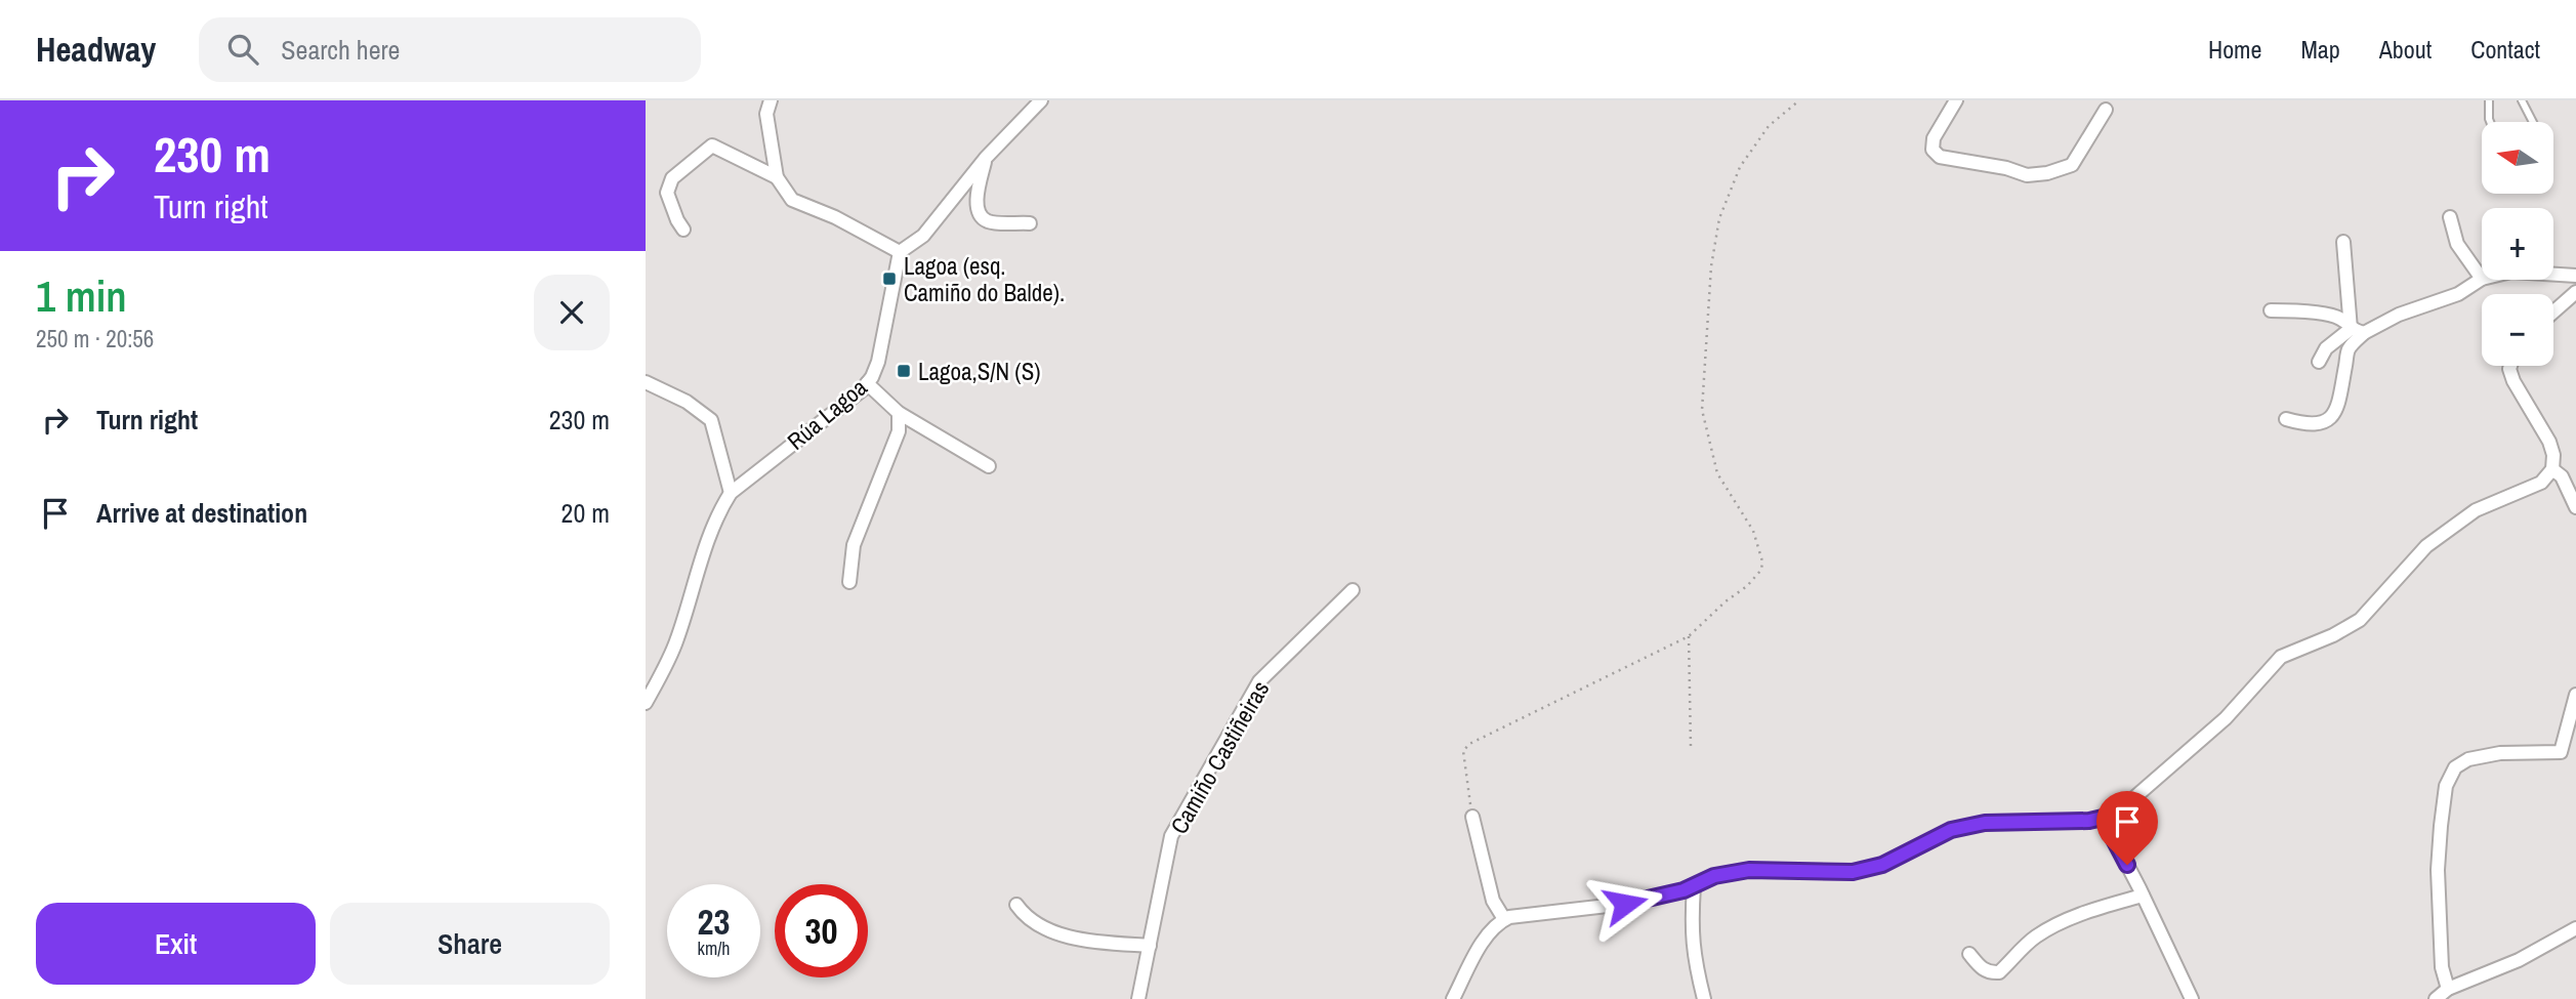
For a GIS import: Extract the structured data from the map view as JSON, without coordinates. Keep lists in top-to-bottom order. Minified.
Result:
{"streets":{"street":["Rúa Lagoa","Camiño Castiñeiras"]},"places":{"transit":["Lagoa (esq. Camiño do Balde).","Lagoa,S/N (S)"]},"north":"left","page":{"header":"Headway","search":"Search here","nav":["Home","Map","About","Contact"],"turn":["230 m","Turn right"],"map_buttons":["+","−"],"heading":["1 min","250 m · 20:56"],"list":[{"name":"Turn right","value":"230 m"},{"name":"Arrive at destination","value":"20 m"}],"speed":"23 km/h","limit":"30","buttons":["Exit","Share"]}}
